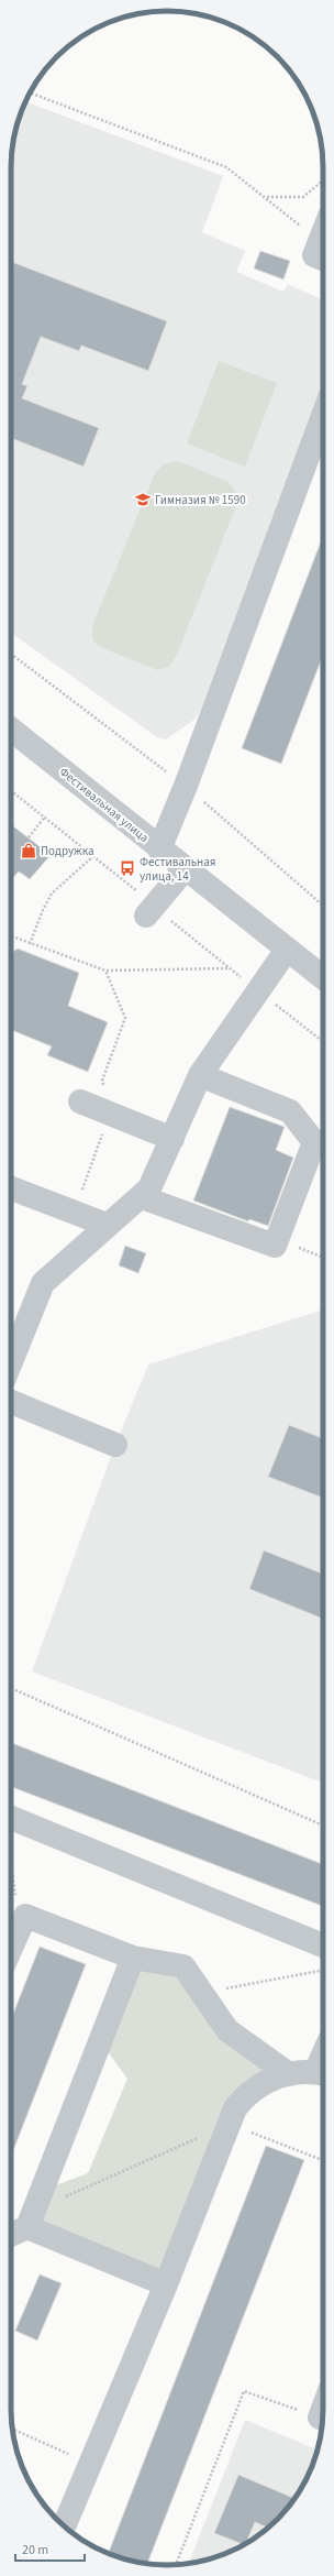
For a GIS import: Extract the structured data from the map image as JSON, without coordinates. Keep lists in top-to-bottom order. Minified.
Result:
{"streets":{"street":["Фестивальная улица"]},"places":{"school or university":["Гимназия № 1590"],"shop":["Подружка"],"bus stop":["Фестивальная улица, 14"]},"scale_bar":"20 m"}
